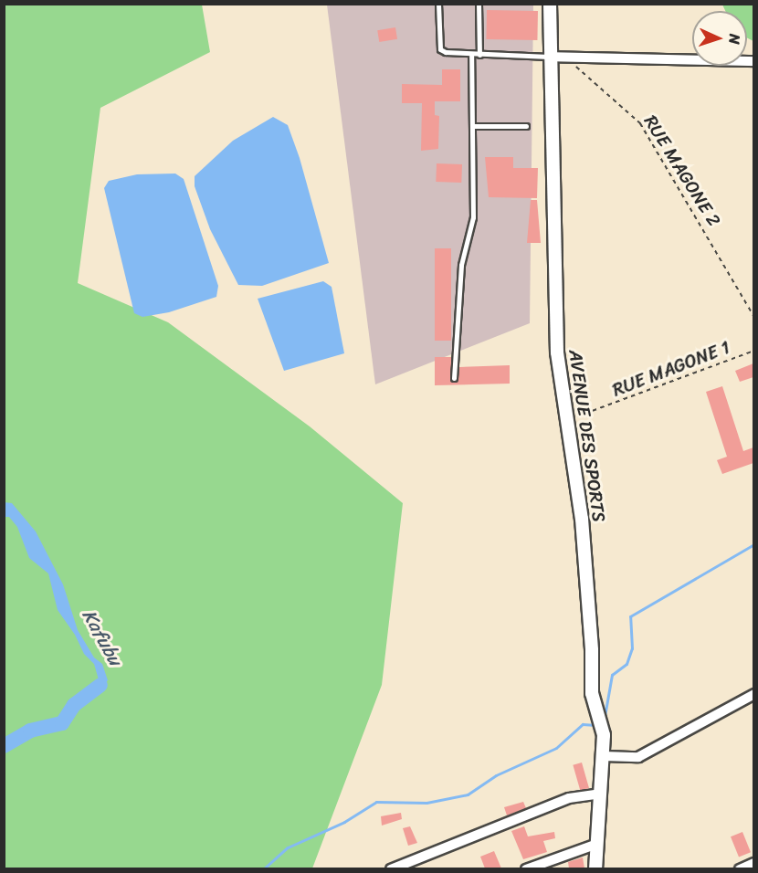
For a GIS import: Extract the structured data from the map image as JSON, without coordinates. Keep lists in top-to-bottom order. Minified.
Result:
{"streets":{"street":["AVENUE DES SPORTS"],"path":["RUE MAGONE 2","RUE MAGONE 1"]},"crossings":[["RUE MAGONE 1","AVENUE DES SPORTS"]],"water":["Kafubu"],"north":"right"}
